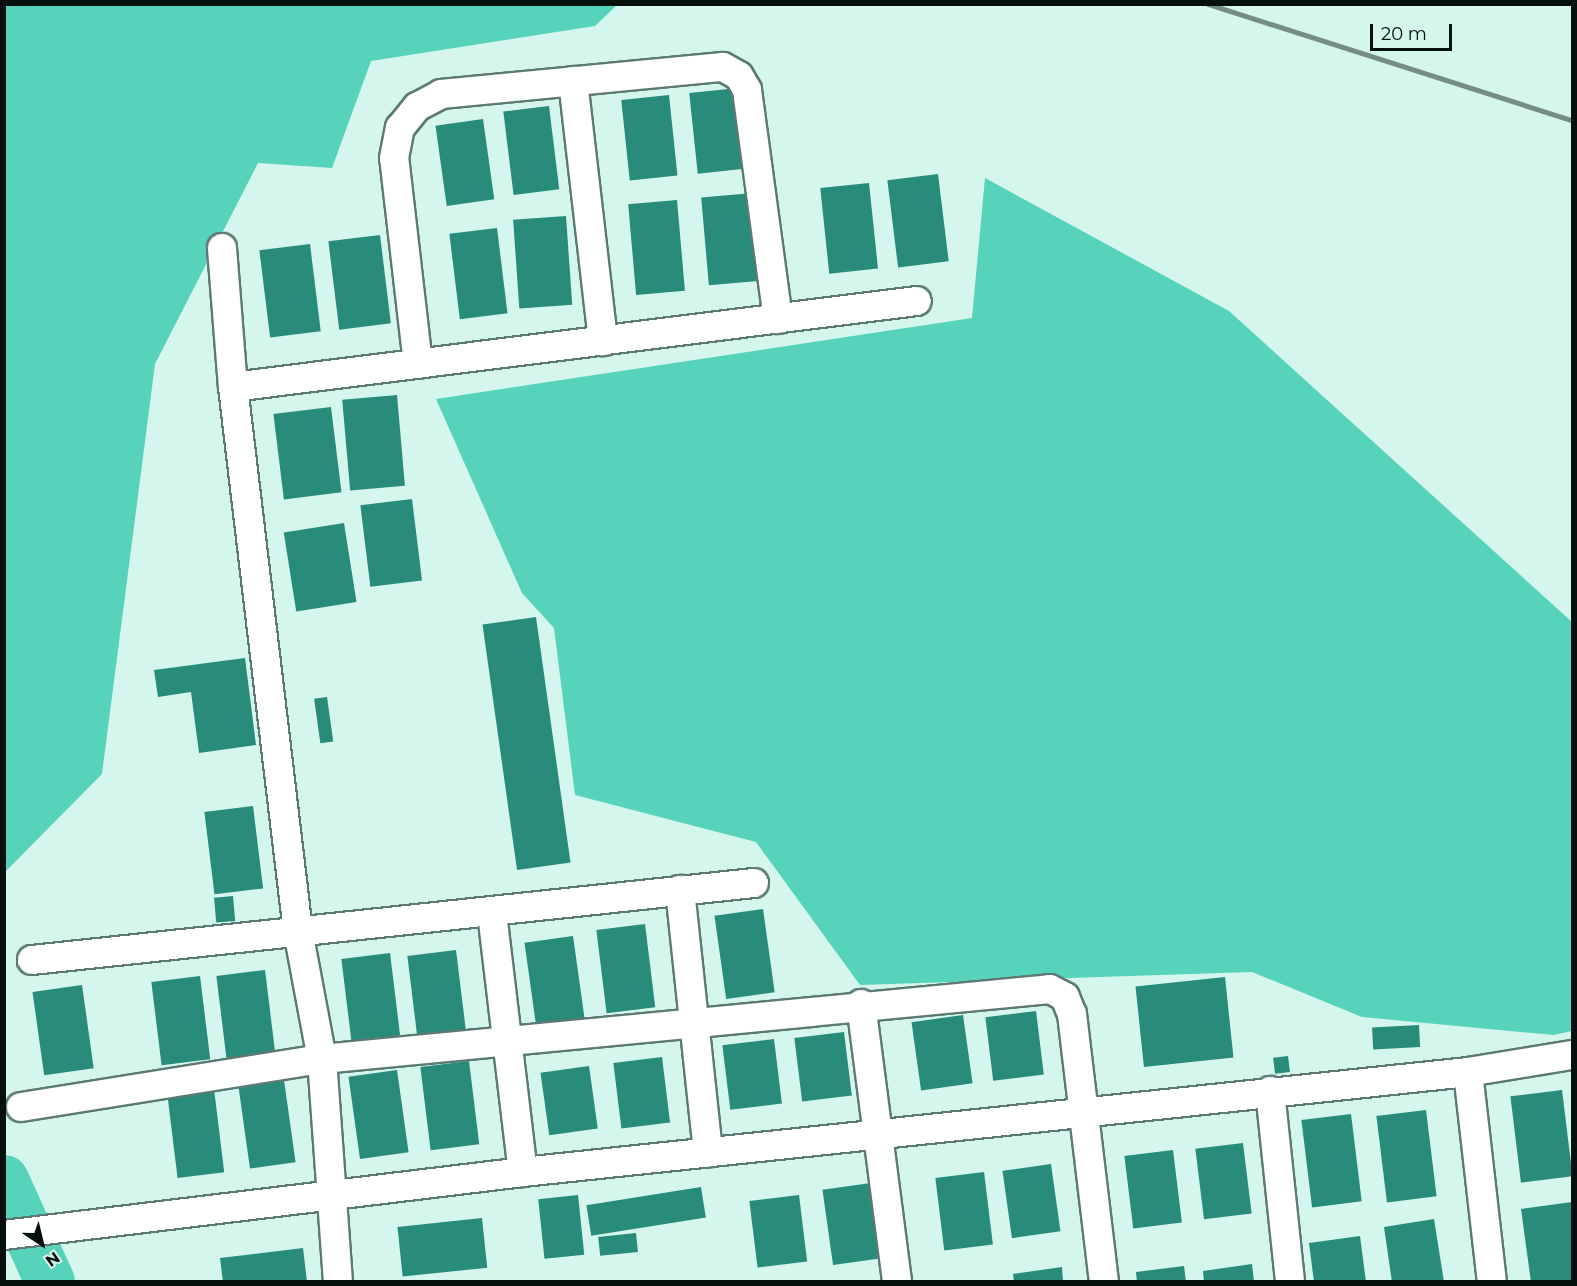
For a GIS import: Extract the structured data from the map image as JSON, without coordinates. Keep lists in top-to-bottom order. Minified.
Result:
{"scale_bar":"20 m","north":"bottom right"}
